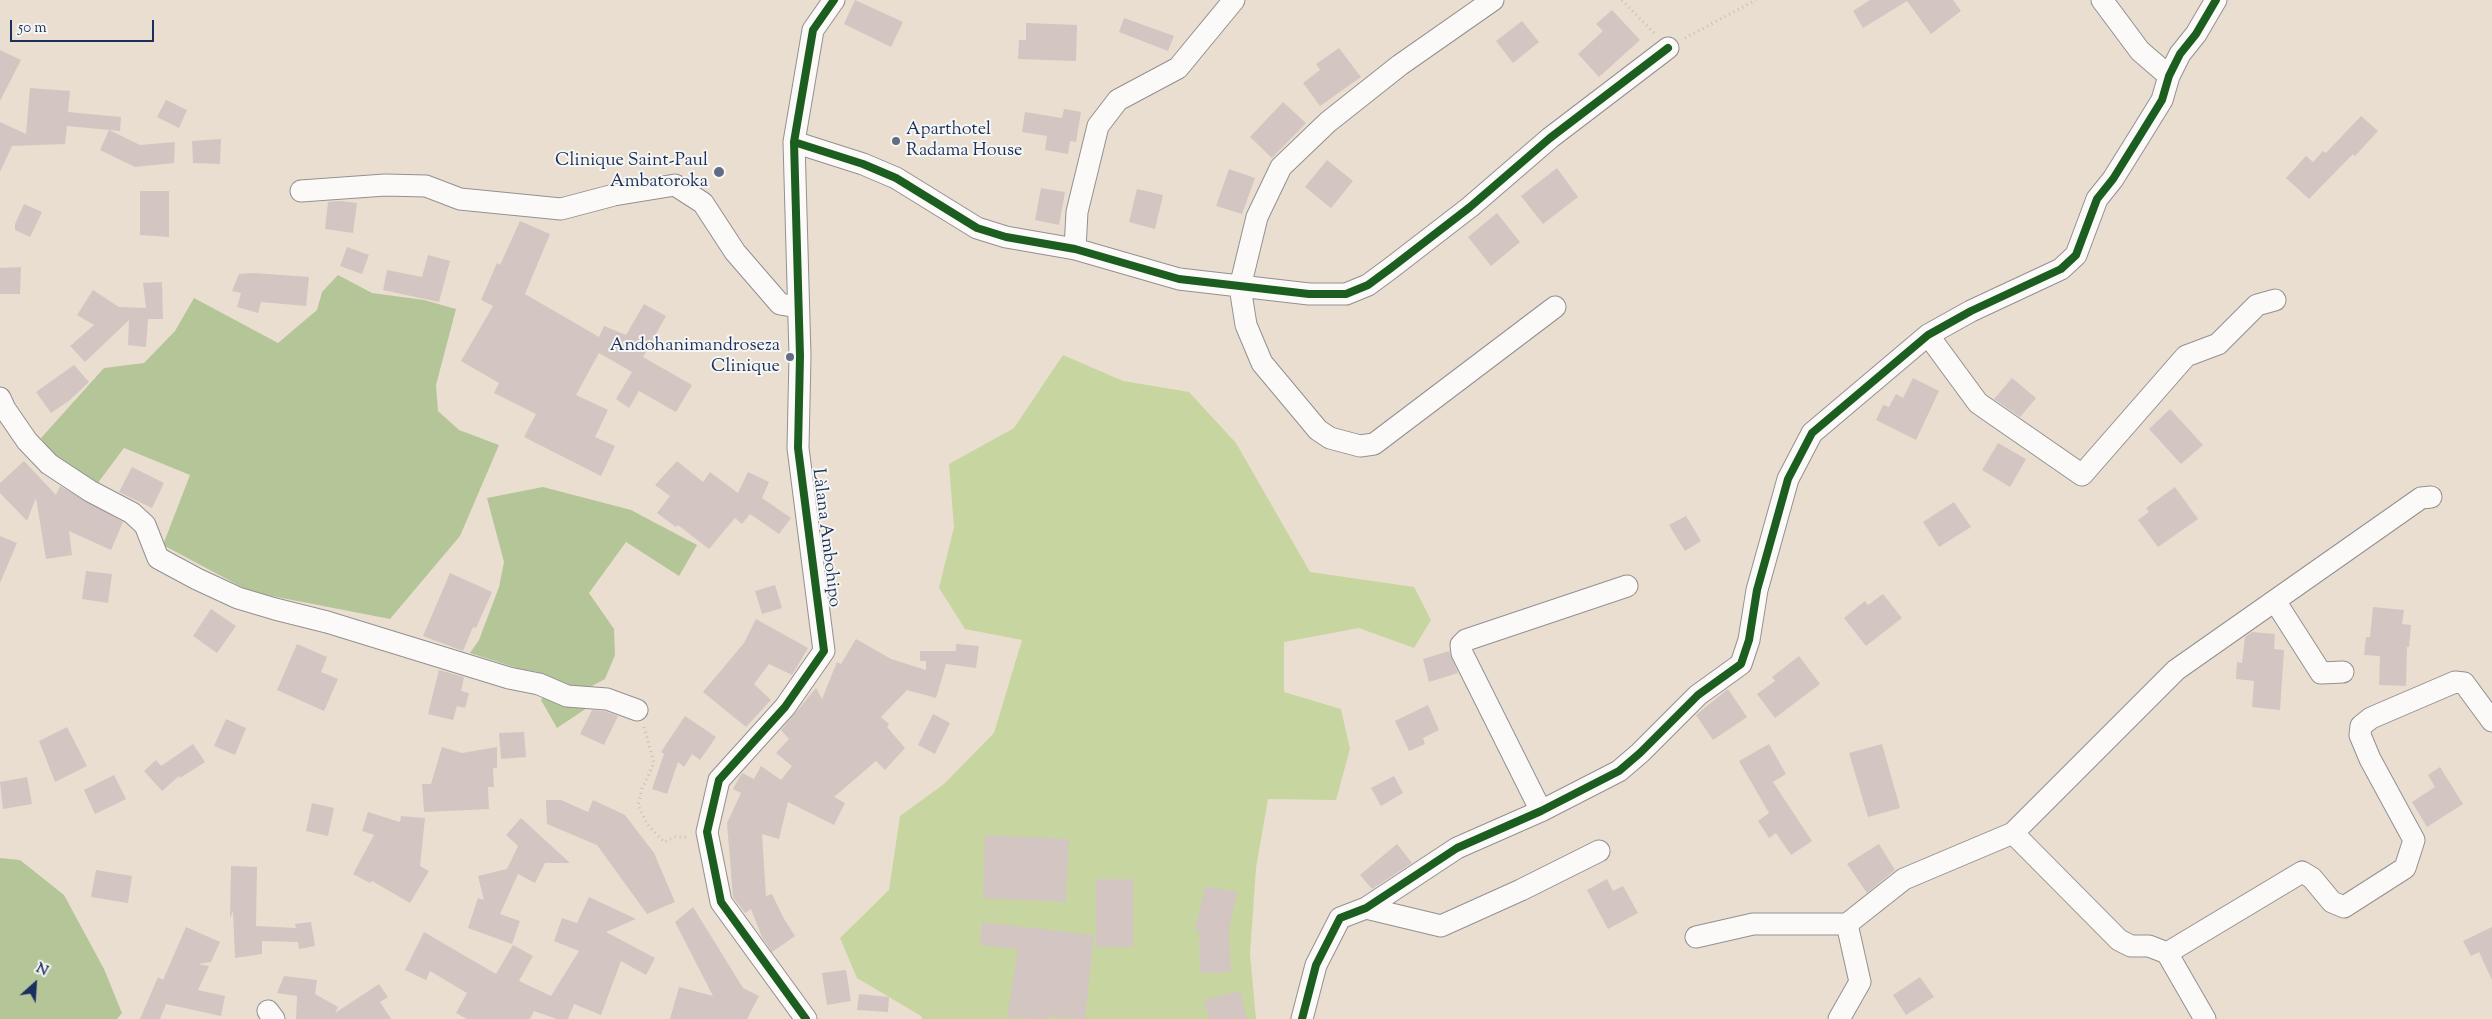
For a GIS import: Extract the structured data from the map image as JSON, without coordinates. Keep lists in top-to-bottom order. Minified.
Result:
{"streets":{"street":["Làlana Ambohipo"]},"places":["Aparthotel Radama House","Clinique Saint-Paul Ambatoroka","Andohanimandroseza Clinique"],"scale_bar":"50 m","north":"top right"}
